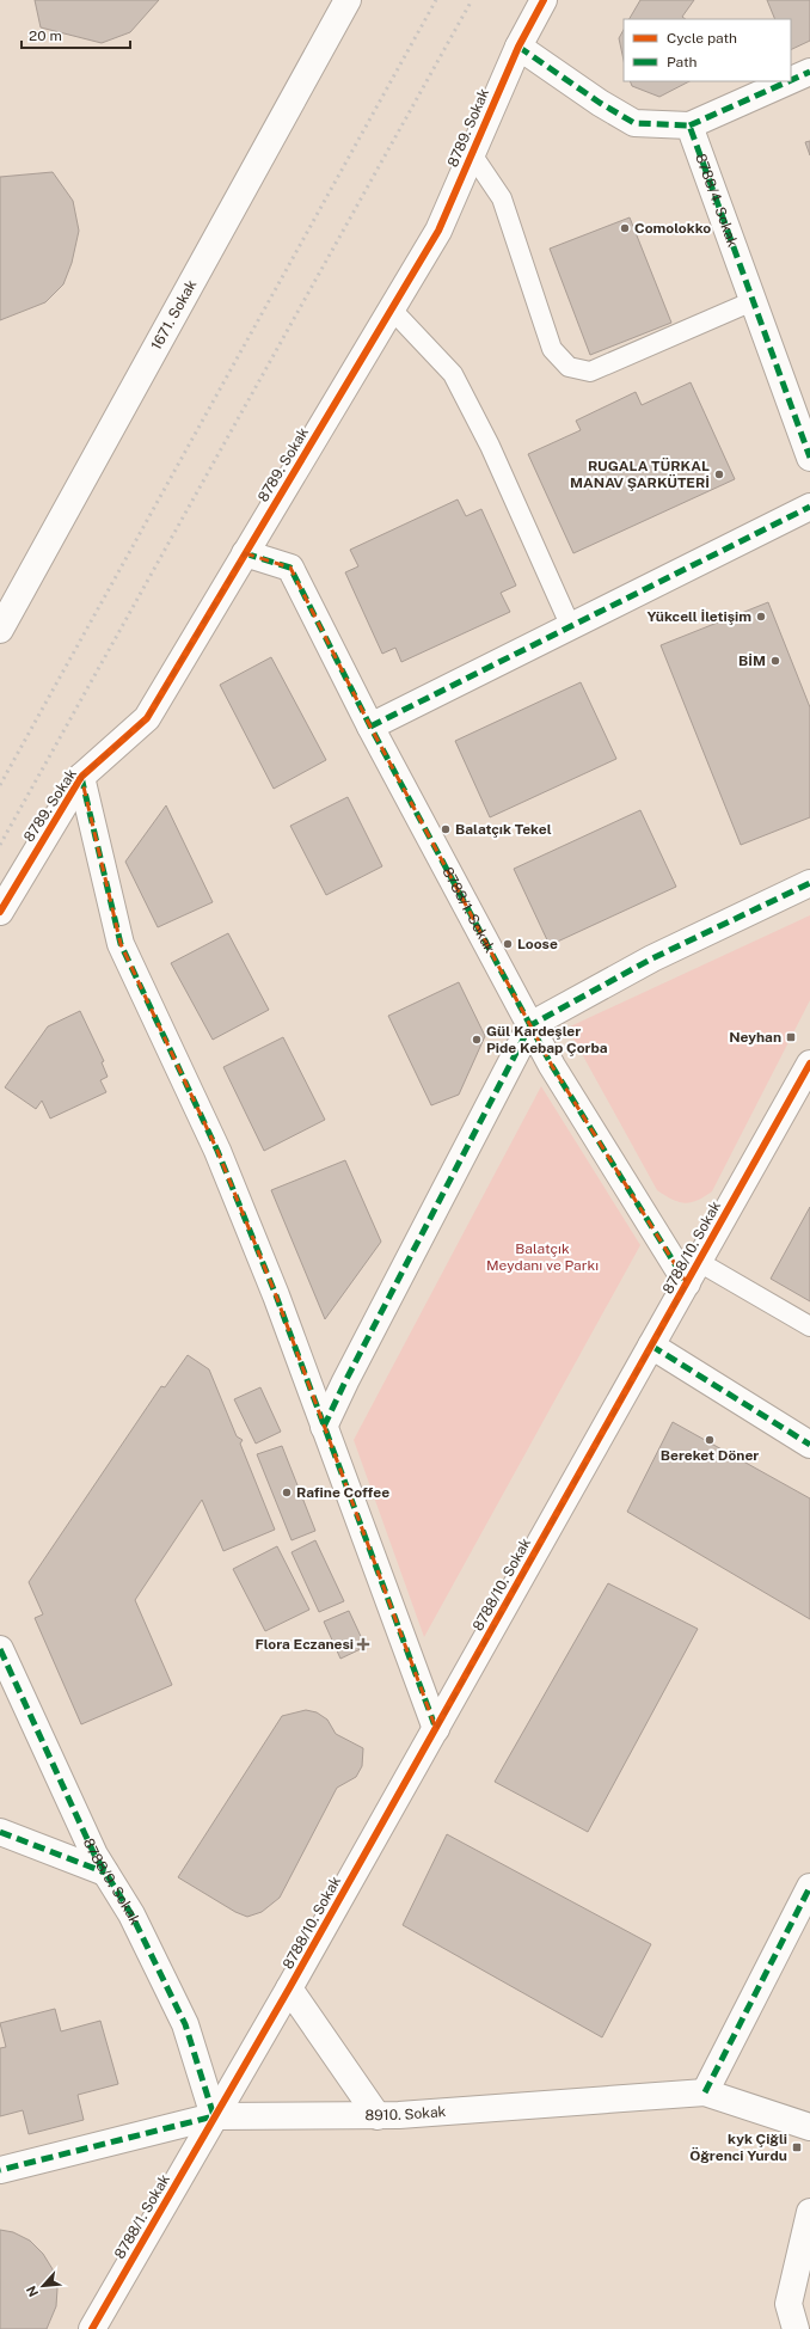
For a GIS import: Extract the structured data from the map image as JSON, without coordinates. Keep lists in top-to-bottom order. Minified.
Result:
{"streets":{"street":["8789. Sokak","8788/4. Sokak","1671. Sokak","8788/1. Sokak","8788/10. Sokak","8788/9. Sokak","8910. Sokak"]},"crossings":[["8789. Sokak","8788/1. Sokak"],["8788/1. Sokak","8788/10. Sokak"],["8788/1. Sokak","8788/9. Sokak"],["8788/1. Sokak","8910. Sokak"],["8788/10. Sokak","8788/9. Sokak"],["8788/10. Sokak","8910. Sokak"],["8788/9. Sokak","8910. Sokak"]],"parks":["Balatçık Meydanı ve Parkı"],"places":{"other":["Comolokko","RUGALA TÜRKAL MANAV ŞARKÜTERİ","Yükcell İletişim","BİM","Balatçık Tekel","Loose","Gül Kardeşler Pide Kebap Çorba","Bereket Döner","Rafine Coffee"],"transit":["Neyhan","kyk Çiğli Öğrenci Yurdu"],"health":["Flora Eczanesi"]},"legend":["Cycle path","Path"],"scale_bar":"20 m","north":"bottom left"}
